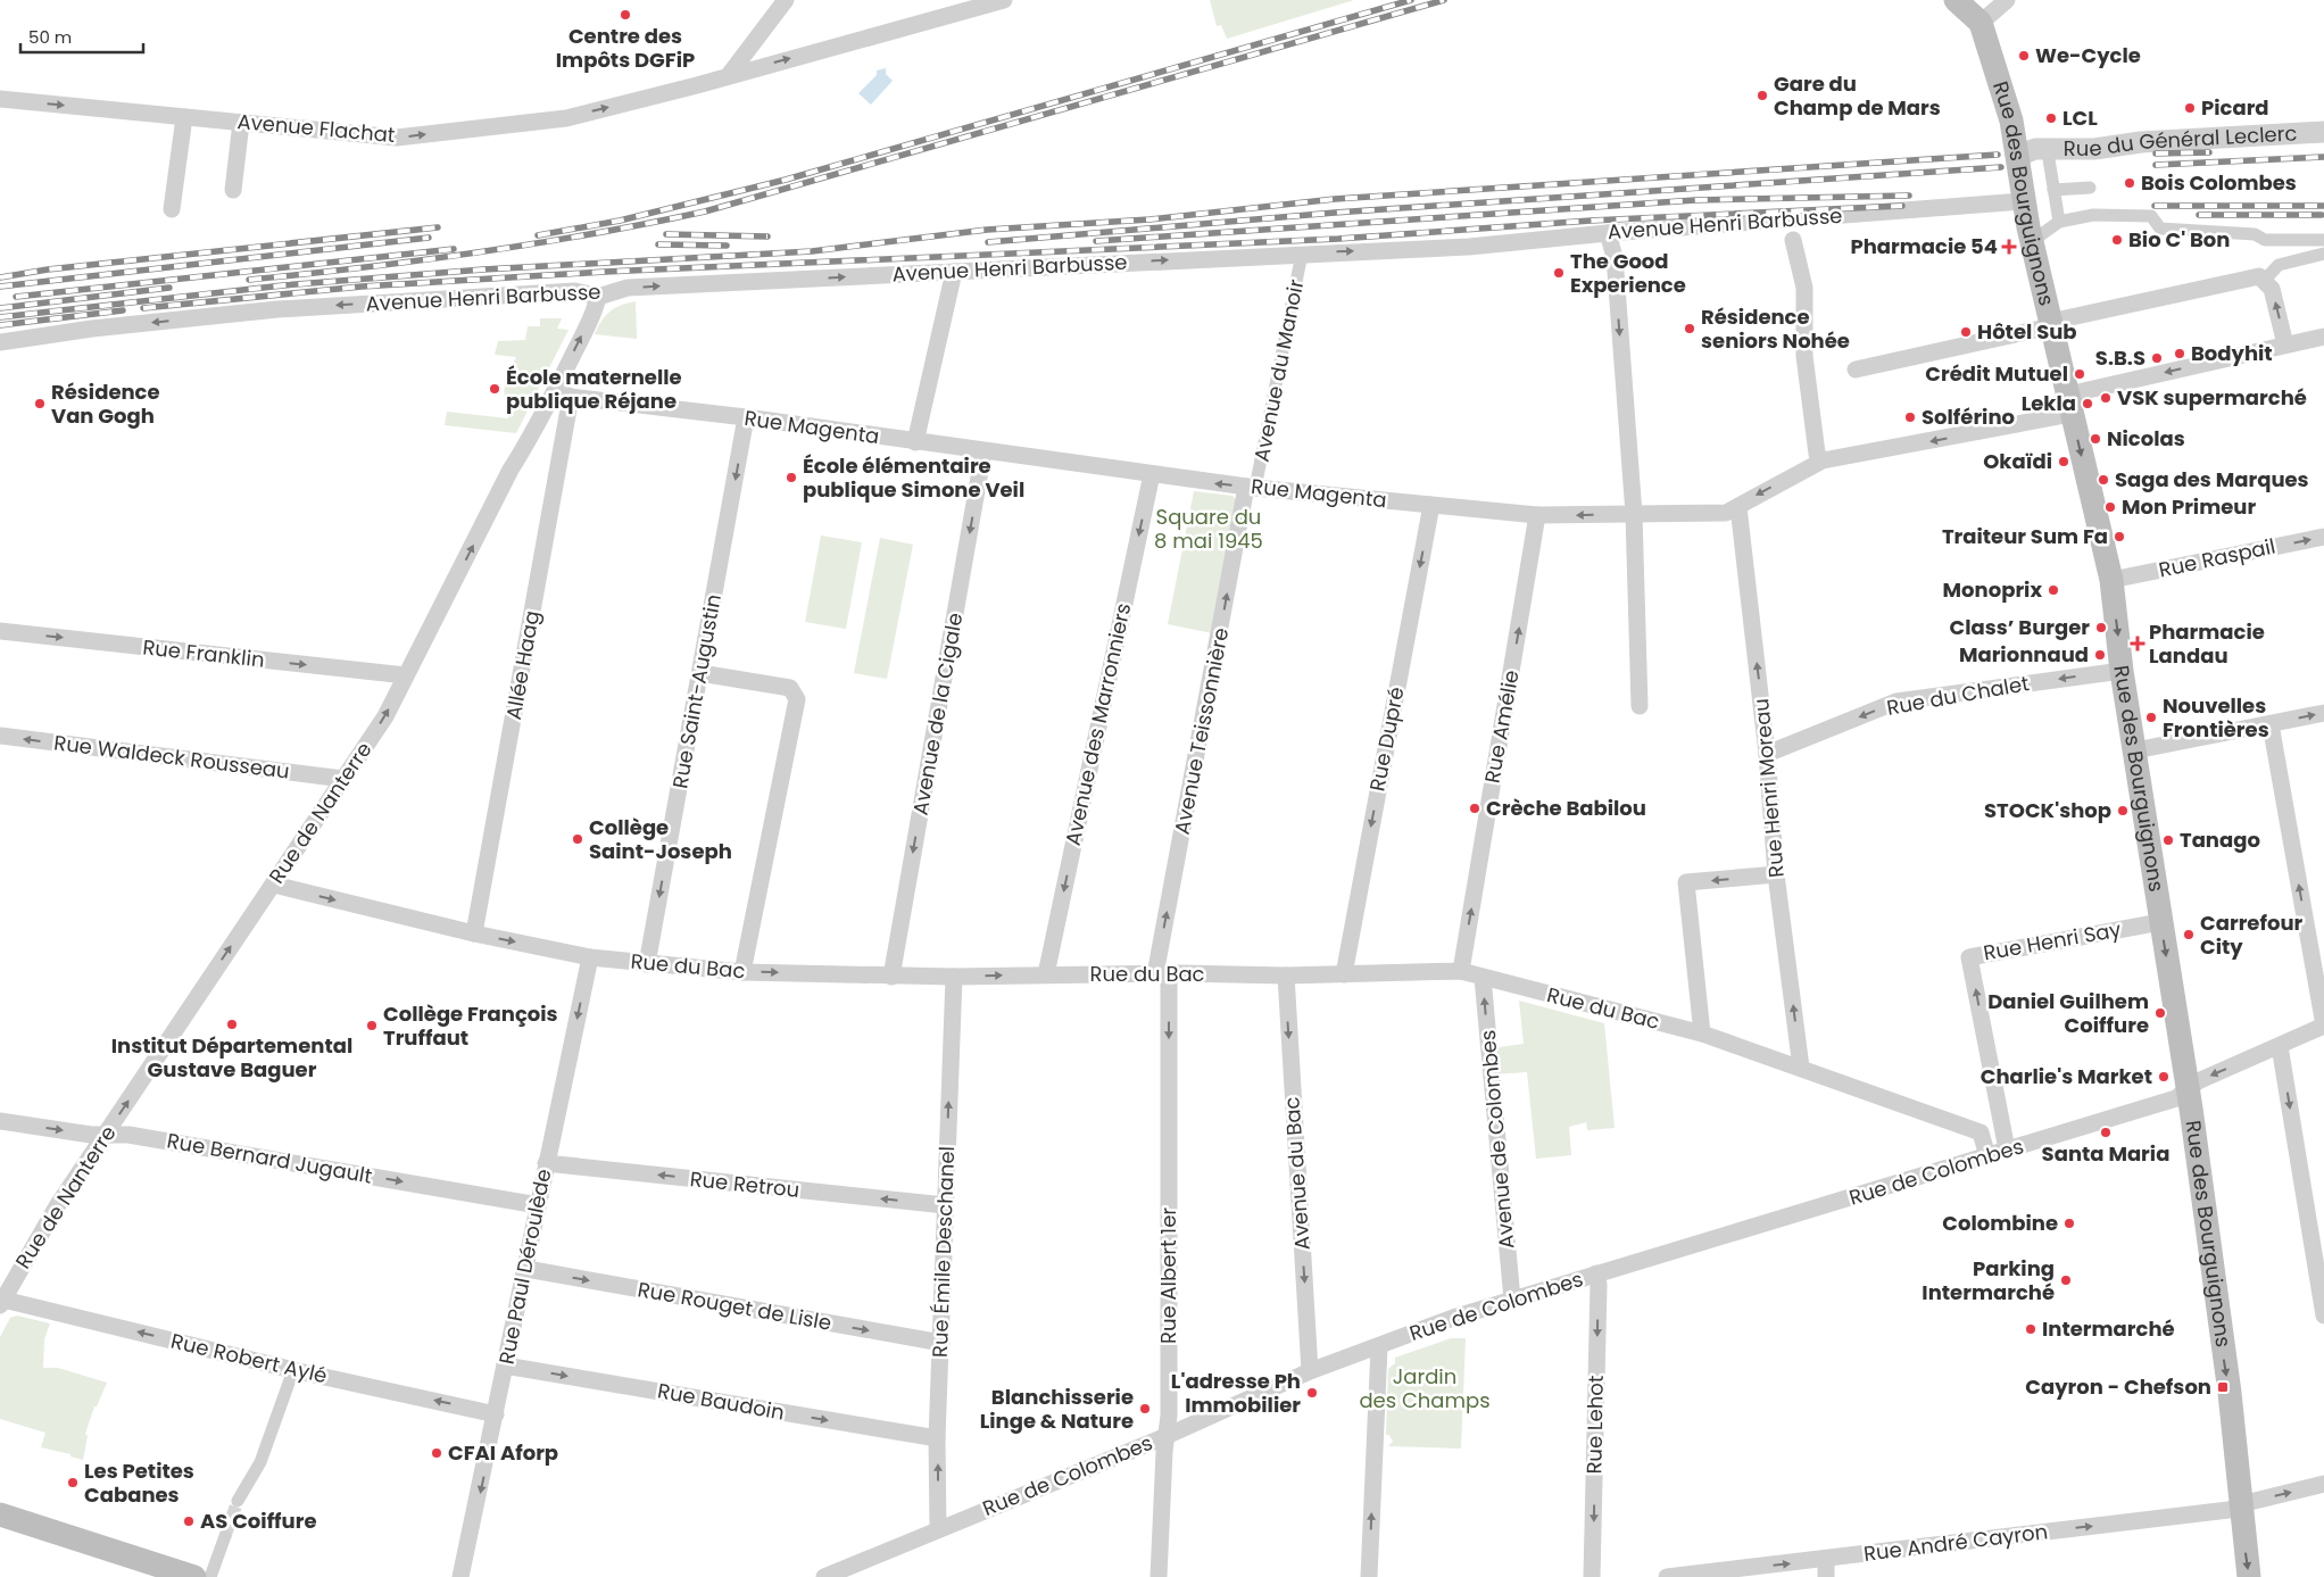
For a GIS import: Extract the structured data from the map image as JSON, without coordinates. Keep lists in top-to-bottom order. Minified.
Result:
{"streets":{"main road":["Rue des Bourguignons"],"street":["Avenue Flachat","Rue du Général Leclerc","Avenue Henri Barbusse","Avenue du Manoir","Rue Magenta","Rue Raspail","Rue Franklin","Allée Haag","Rue Saint-Augustin","Rue du Chalet","Avenue de la Cigale","Avenue des Marronniers","Rue Amélie","Avenue Teissonnière","Rue Dupré","Rue Waldeck Rousseau","Rue Henri Moreau","Rue de Nanterre","Rue Henri Say","Rue du Bac","Avenue de Colombes","Rue Bernard Jugault","Rue de Colombes","Avenue du Bac","Rue Retrou","Rue Émile Deschanel","Rue Paul Déroulède","Rue Albert 1er","Rue Rouget de Lisle","Rue Robert Aylé","Rue Baudoin","Rue Lehot","Rue André Cayron"]},"crossings":[["Rue du Général Leclerc","Rue des Bourguignons"],["Rue des Bourguignons","Avenue Henri Barbusse"],["Rue des Bourguignons","Rue Magenta"],["Rue des Bourguignons","Rue Raspail"],["Rue des Bourguignons","Rue du Chalet"],["Rue des Bourguignons","Rue Henri Say"],["Rue des Bourguignons","Rue de Colombes"],["Rue des Bourguignons","Rue André Cayron"],["Avenue Henri Barbusse","Avenue du Manoir"],["Avenue Henri Barbusse","Rue de Nanterre"],["Avenue du Manoir","Rue Magenta"],["Avenue du Manoir","Avenue Teissonnière"],["Rue Magenta","Allée Haag"],["Rue Magenta","Rue Saint-Augustin"],["Rue Magenta","Avenue de la Cigale"],["Rue Magenta","Avenue des Marronniers"],["Rue Magenta","Rue Amélie"],["Rue Magenta","Avenue Teissonnière"],["Rue Magenta","Rue Dupré"],["Rue Magenta","Rue Henri Moreau"],["Rue Magenta","Rue de Nanterre"],["Rue Franklin","Rue de Nanterre"],["Allée Haag","Rue de Nanterre"],["Allée Haag","Rue du Bac"],["Rue Saint-Augustin","Rue du Bac"],["Rue du Chalet","Rue Henri Moreau"],["Avenue de la Cigale","Rue du Bac"],["Avenue des Marronniers","Rue du Bac"],["Rue Amélie","Rue du Bac"],["Avenue Teissonnière","Rue du Bac"],["Avenue Teissonnière","Rue Albert 1er"],["Rue Dupré","Rue du Bac"],["Rue Waldeck Rousseau","Rue de Nanterre"],["Rue Henri Moreau","Rue du Bac"],["Rue de Nanterre","Rue du Bac"],["Rue de Nanterre","Rue Bernard Jugault"],["Rue de Nanterre","Rue Robert Aylé"],["Rue Henri Say","Rue de Colombes"],["Rue du Bac","Avenue de Colombes"],["Rue du Bac","Avenue du Bac"],["Rue du Bac","Rue Émile Deschanel"],["Rue du Bac","Rue Paul Déroulède"],["Rue du Bac","Rue Albert 1er"],["Avenue de Colombes","Rue de Colombes"],["Rue Bernard Jugault","Rue Paul Déroulède"],["Rue de Colombes","Avenue du Bac"],["Rue de Colombes","Rue Émile Deschanel"],["Rue de Colombes","Rue Albert 1er"],["Rue de Colombes","Rue Lehot"],["Rue Retrou","Rue Émile Deschanel"],["Rue Retrou","Rue Paul Déroulède"],["Rue Émile Deschanel","Rue Rouget de Lisle"],["Rue Émile Deschanel","Rue Baudoin"],["Rue Paul Déroulède","Rue Rouget de Lisle"],["Rue Paul Déroulède","Rue Robert Aylé"],["Rue Paul Déroulède","Rue Baudoin"]],"one_way":["Avenue Flachat","Rue des Bourguignons","Rue Raspail","Rue Franklin","Rue Saint-Augustin","Rue du Chalet","Avenue de la Cigale","Avenue des Marronniers","Avenue Teissonnière","Rue Dupré","Rue Waldeck Rousseau","Rue de Nanterre","Avenue de Colombes","Rue Bernard Jugault","Avenue du Bac","Rue Retrou","Rue Émile Deschanel","Rue Paul Déroulède","Rue Albert 1er","Rue Rouget de Lisle","Rue Robert Aylé","Rue Baudoin","Rue Lehot","Rue André Cayron"],"parks":["Square du 8 mai 1945","Jardin des Champs"],"places":{"other":["Centre des Impôts DGFiP","We-Cycle","Gare du Champ de Mars","Picard","LCL","Bois Colombes","Bio C' Bon","The Good Experience","Résidence seniors Nohée","Hôtel Sub","Bodyhit","S.B.S","Crédit Mutuel","École maternelle publique Réjane","VSK supermarché","Résidence Van Gogh","Lekla","Solférino","Nicolas","Okaïdi","École élémentaire publique Simone Veil","Saga des Marques","Mon Primeur","Traiteur Sum Fa","Monoprix","Class’ Burger","Marionnaud","Nouvelles Frontières","Crèche Babilou","STOCK'shop","Collège Saint-Joseph","Tanago","Carrefour City","Daniel Guilhem Coiffure","Institut Départemental Gustave Baguer","Collège François Truffaut","Charlie's Market","Santa Maria","Colombine","Parking Intermarché","Intermarché","L'adresse Ph Immobilier","Blanchisserie Linge & Nature","CFAI Aforp","Les Petites Cabanes","AS Coiffure"],"health":["Pharmacie 54","Pharmacie Landau"],"transit":["Cayron - Chefson"]},"scale_bar":"50 m"}
